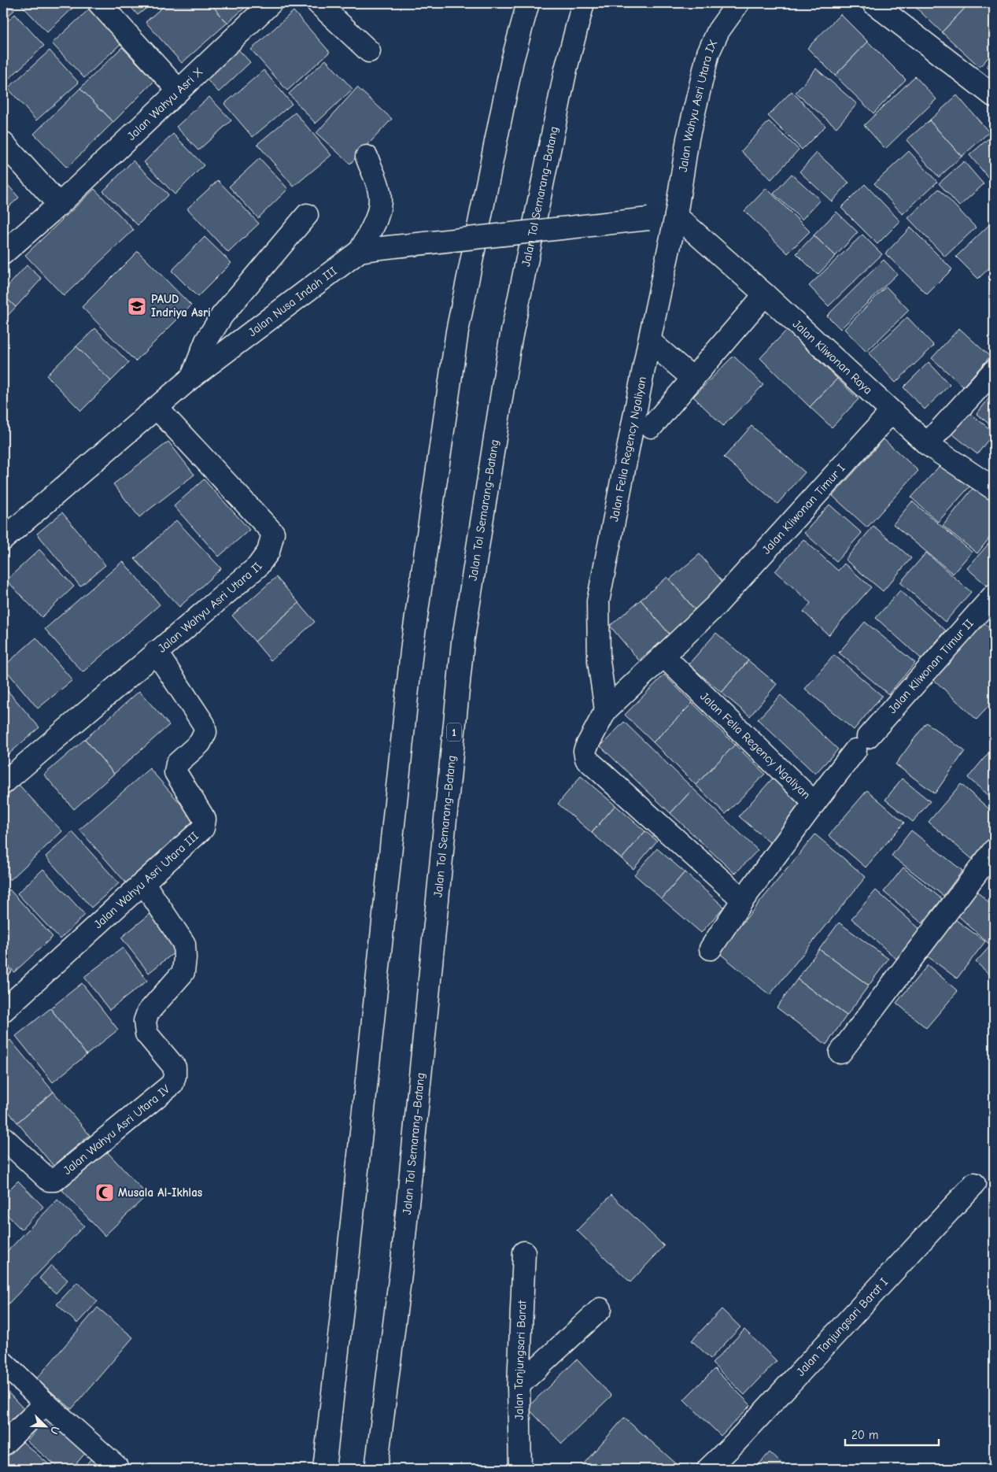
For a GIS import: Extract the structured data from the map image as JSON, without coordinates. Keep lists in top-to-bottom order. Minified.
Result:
{"streets":{"main road":["Jalan Wahyu Asri X","Jalan Wahyu Asri Utara IX","Jalan Tol Semarang–Batang","Jalan Nusa Indah III","Jalan Kliwonan Raya","Jalan Felia Regency Ngaliyan","Jalan Kliwonan Timur I","Jalan Wahyu Asri Utara II","Jalan Kliwonan Timur II","1","Jalan Wahyu Asri Utara III","Jalan Wahyu Asri Utara IV","Jalan Tanjungsari Barat I","Jalan Tanjungsari Barat"]},"crossings":[["Jalan Wahyu Asri Utara IX","Jalan Nusa Indah III"],["Jalan Wahyu Asri Utara IX","Jalan Kliwonan Raya"],["Jalan Wahyu Asri Utara IX","Jalan Felia Regency Ngaliyan"],["Jalan Nusa Indah III","Jalan Kliwonan Raya"],["Jalan Nusa Indah III","Jalan Felia Regency Ngaliyan"],["Jalan Nusa Indah III","Jalan Wahyu Asri Utara II"],["Jalan Kliwonan Raya","Jalan Felia Regency Ngaliyan"],["Jalan Kliwonan Raya","Jalan Kliwonan Timur I"],["Jalan Felia Regency Ngaliyan","Jalan Kliwonan Timur I"],["Jalan Felia Regency Ngaliyan","Jalan Kliwonan Timur II"],["Jalan Wahyu Asri Utara II","Jalan Wahyu Asri Utara III"],["Jalan Wahyu Asri Utara III","Jalan Wahyu Asri Utara IV"]],"places":{"school or university":["PAUD Indriya Asri"],"mosque":["Musala Al-Ikhlas"]},"scale_bar":"20 m","north":"bottom right"}
